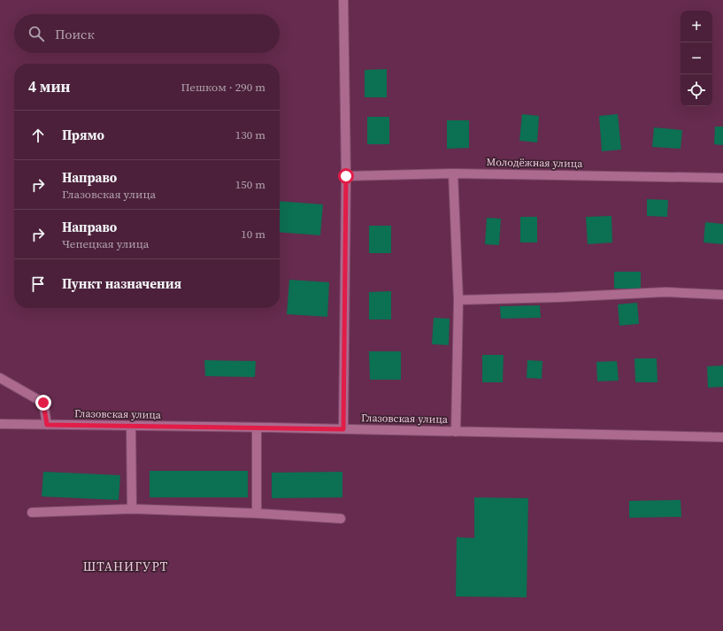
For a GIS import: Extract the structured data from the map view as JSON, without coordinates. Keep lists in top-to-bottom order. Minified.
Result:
{"streets":{"street":["Молодёжная улица","Глазовская улица"]},"districts":["ШТАНИГУРТ"],"page":{"map_buttons":["+","−"],"search":"Поиск","heading":["4 мин","Пешком · 290 m"],"list":[["Прямо","130 m"],["Направо","Глазовская улица","150 m"],["Направо","Чепецкая улица","10 m"],"Пункт назначения"]}}
